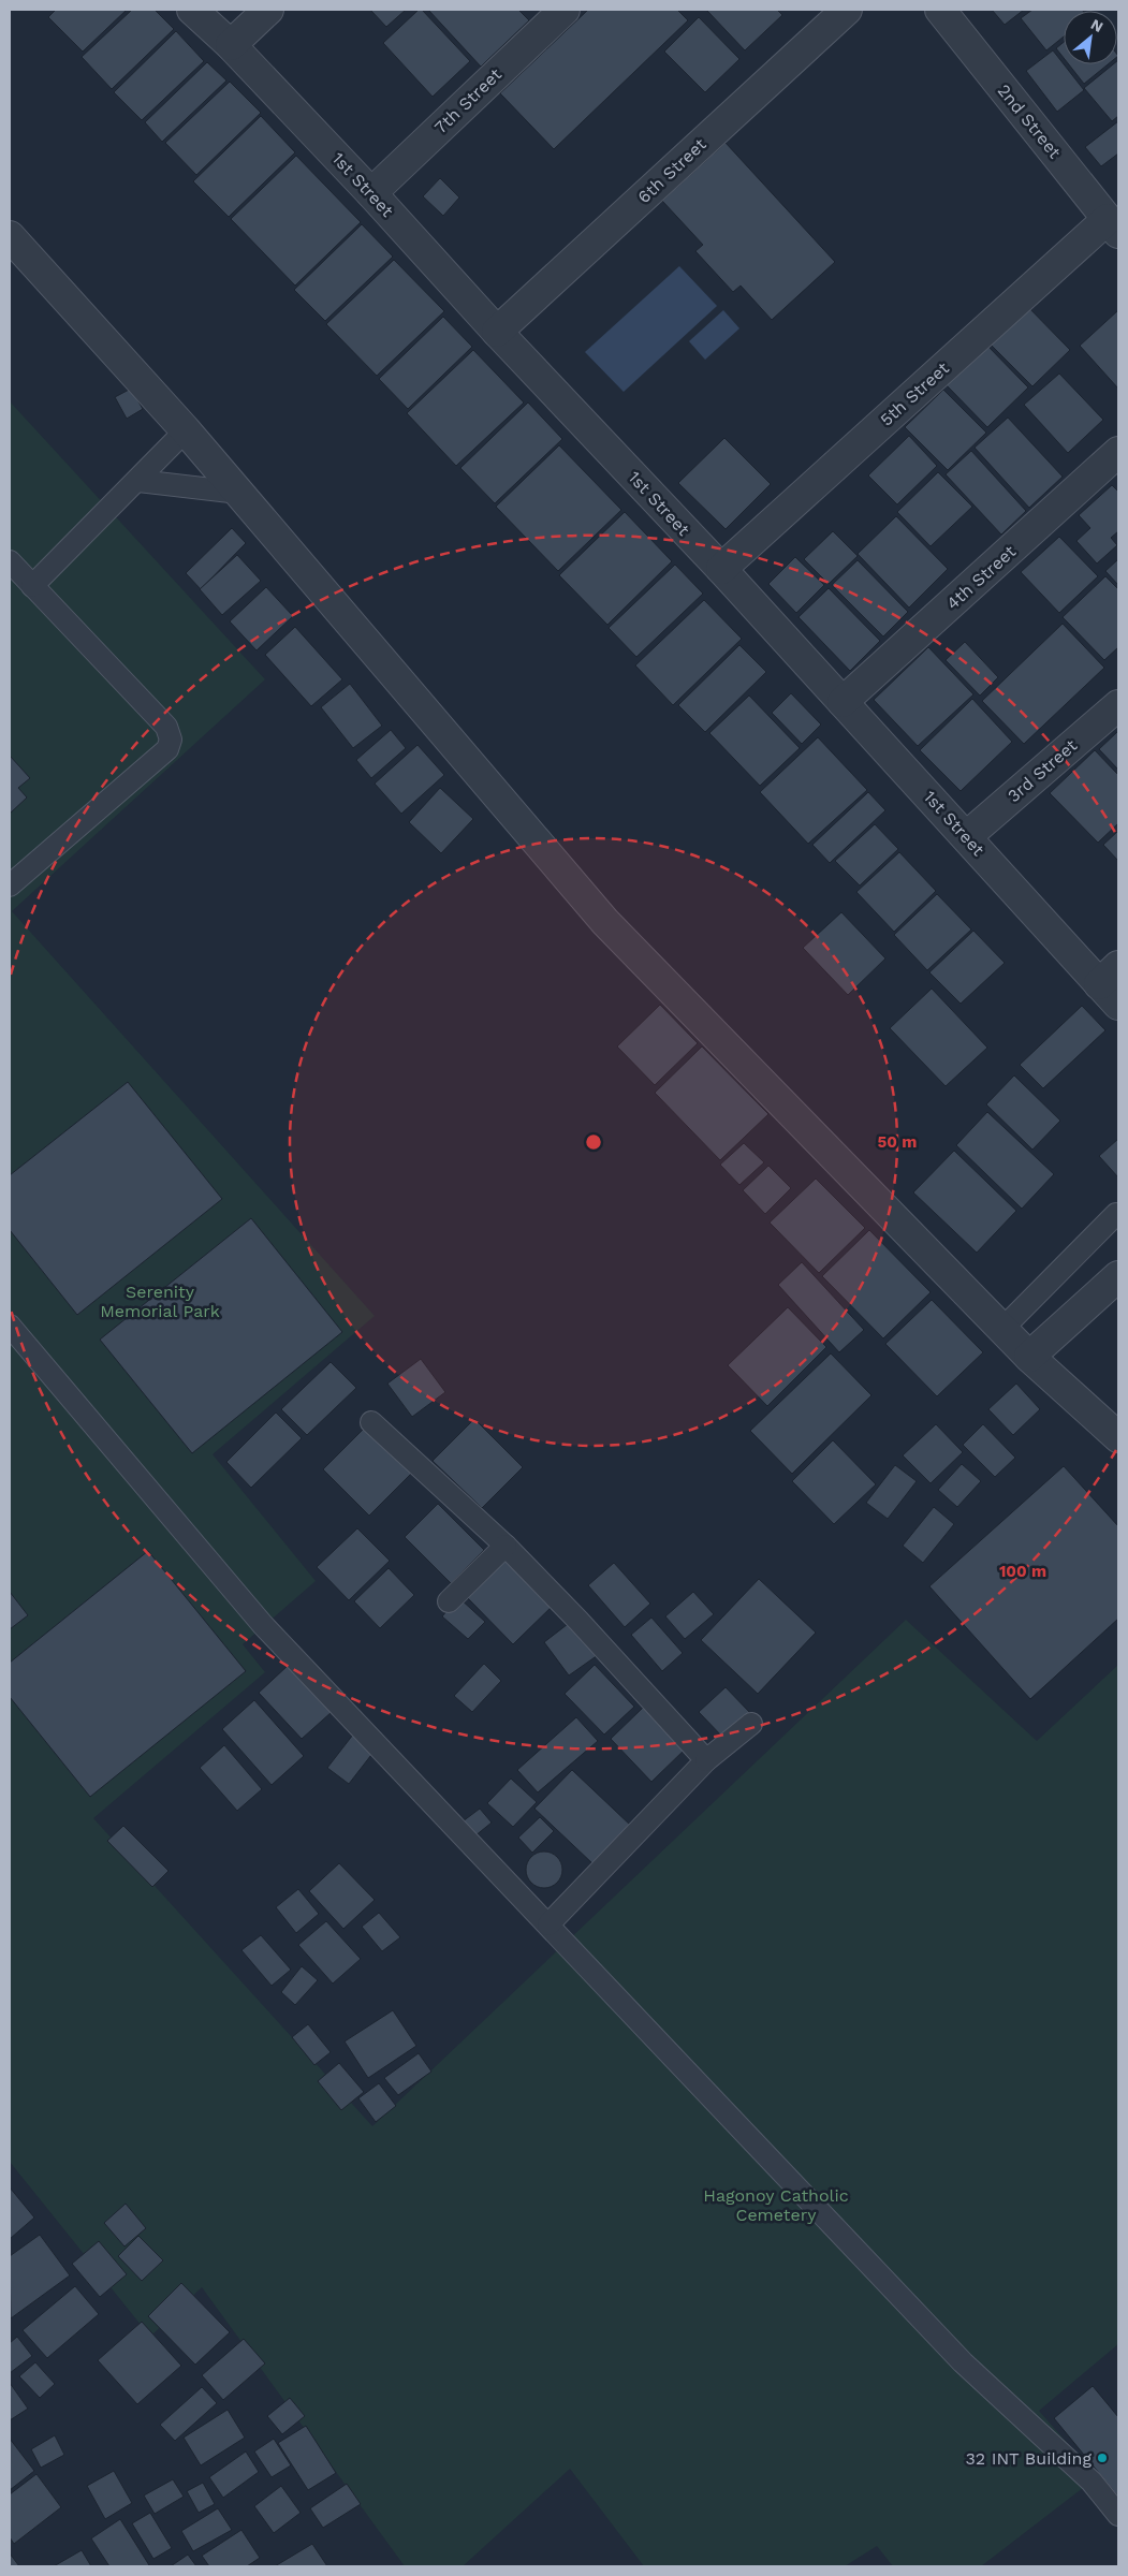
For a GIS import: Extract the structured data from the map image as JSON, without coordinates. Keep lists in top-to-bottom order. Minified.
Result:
{"streets":{"street":["7th Street","2nd Street","6th Street","1st Street","5th Street","4th Street","3rd Street"]},"crossings":[["7th Street","1st Street"],["2nd Street","5th Street"],["6th Street","1st Street"],["1st Street","5th Street"],["1st Street","4th Street"],["1st Street","3rd Street"]],"parks":["Serenity Memorial Park","Hagonoy Catholic Cemetery"],"places":["32 INT Building"],"north":"top right","rings":["50 m","100 m"]}
